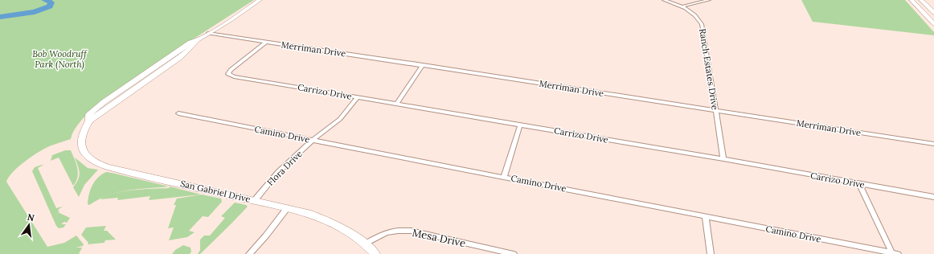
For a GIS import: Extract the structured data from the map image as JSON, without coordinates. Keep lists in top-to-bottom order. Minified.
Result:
{"streets":{"street":["Merriman Drive","Ranch Estates Drive","Carrizo Drive","Camino Drive","Flora Drive","San Gabriel Drive","Mesa Drive"]},"crossings":[["Merriman Drive","Ranch Estates Drive"],["Merriman Drive","Carrizo Drive"],["Merriman Drive","San Gabriel Drive"],["Ranch Estates Drive","Carrizo Drive"],["Carrizo Drive","Flora Drive"],["Camino Drive","Flora Drive"],["Flora Drive","San Gabriel Drive"],["San Gabriel Drive","Mesa Drive"]],"parks":["Bob Woodruff Park (North)"],"north":"top"}
